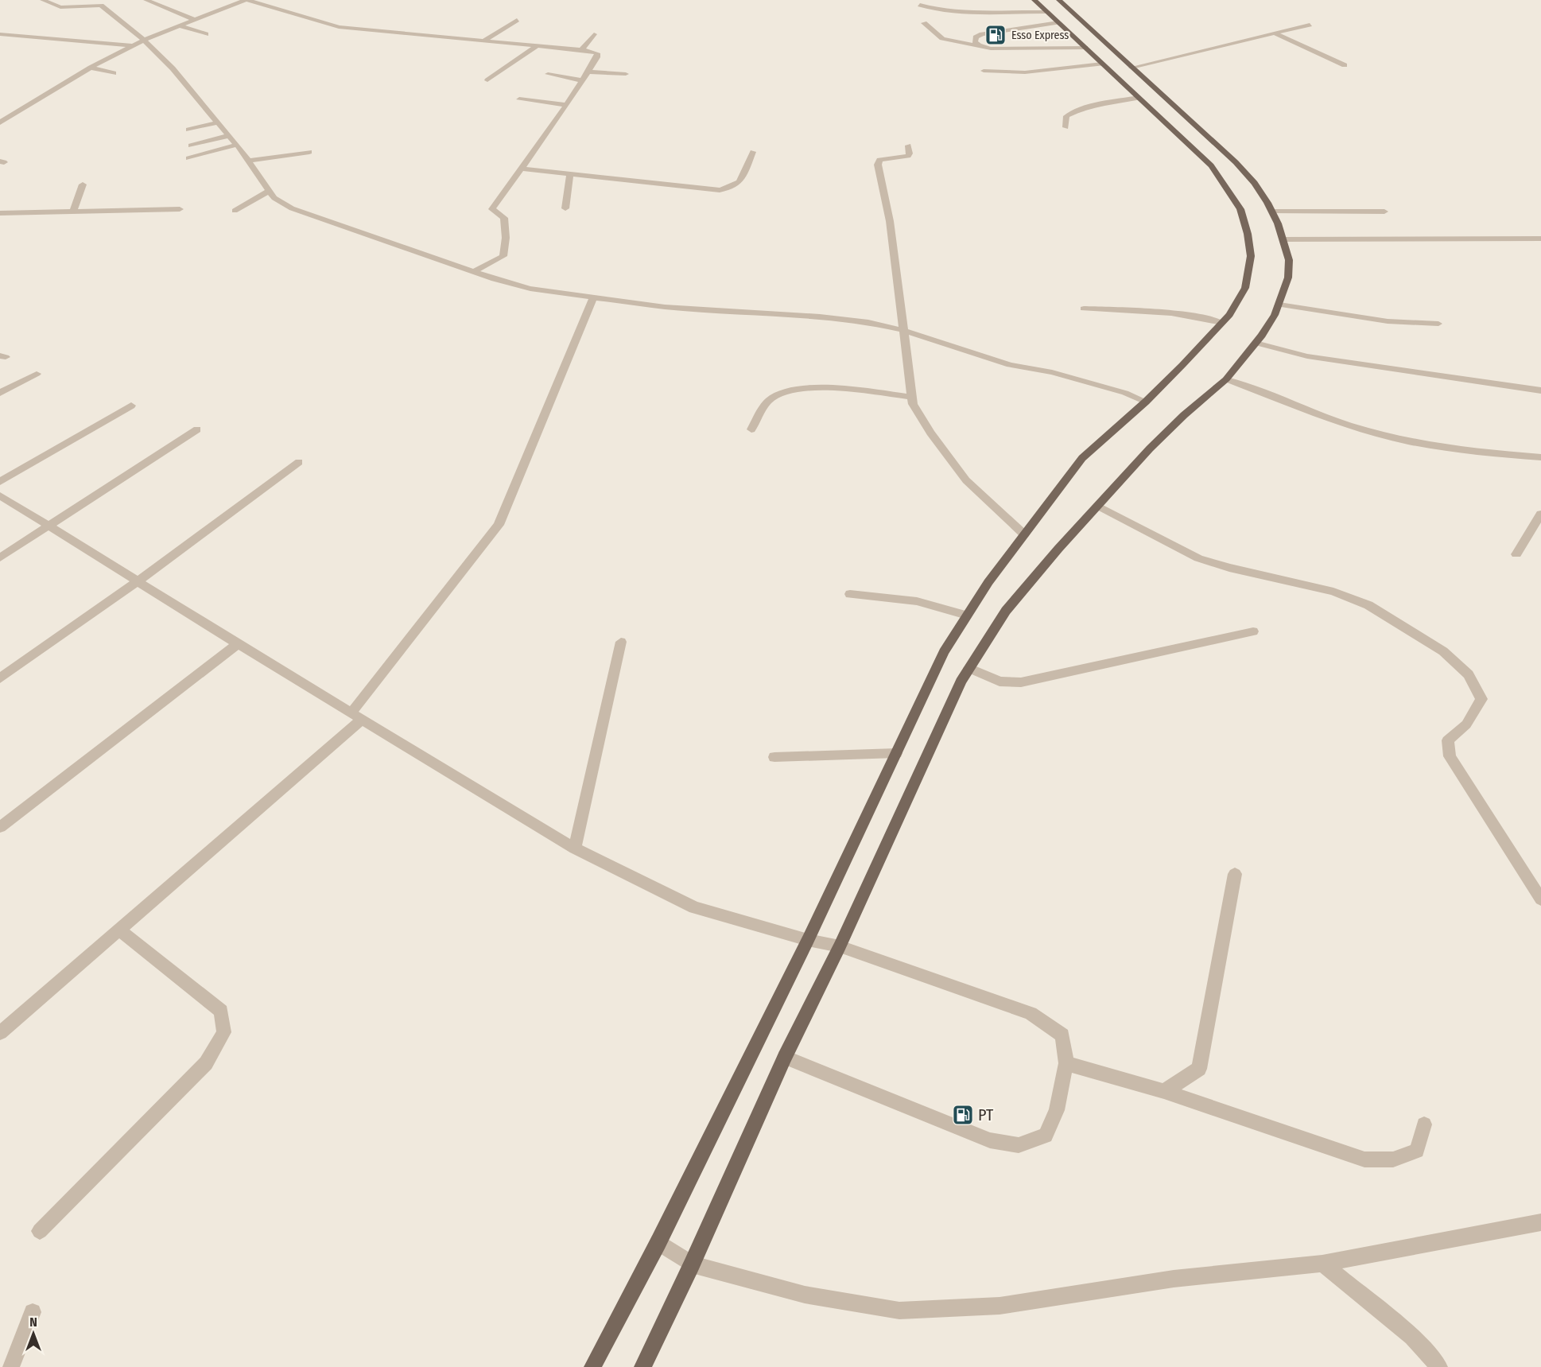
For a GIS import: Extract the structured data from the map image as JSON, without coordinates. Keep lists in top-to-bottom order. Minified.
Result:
{"places":{"fuel station":["Esso Express","PT"]},"north":"top"}
